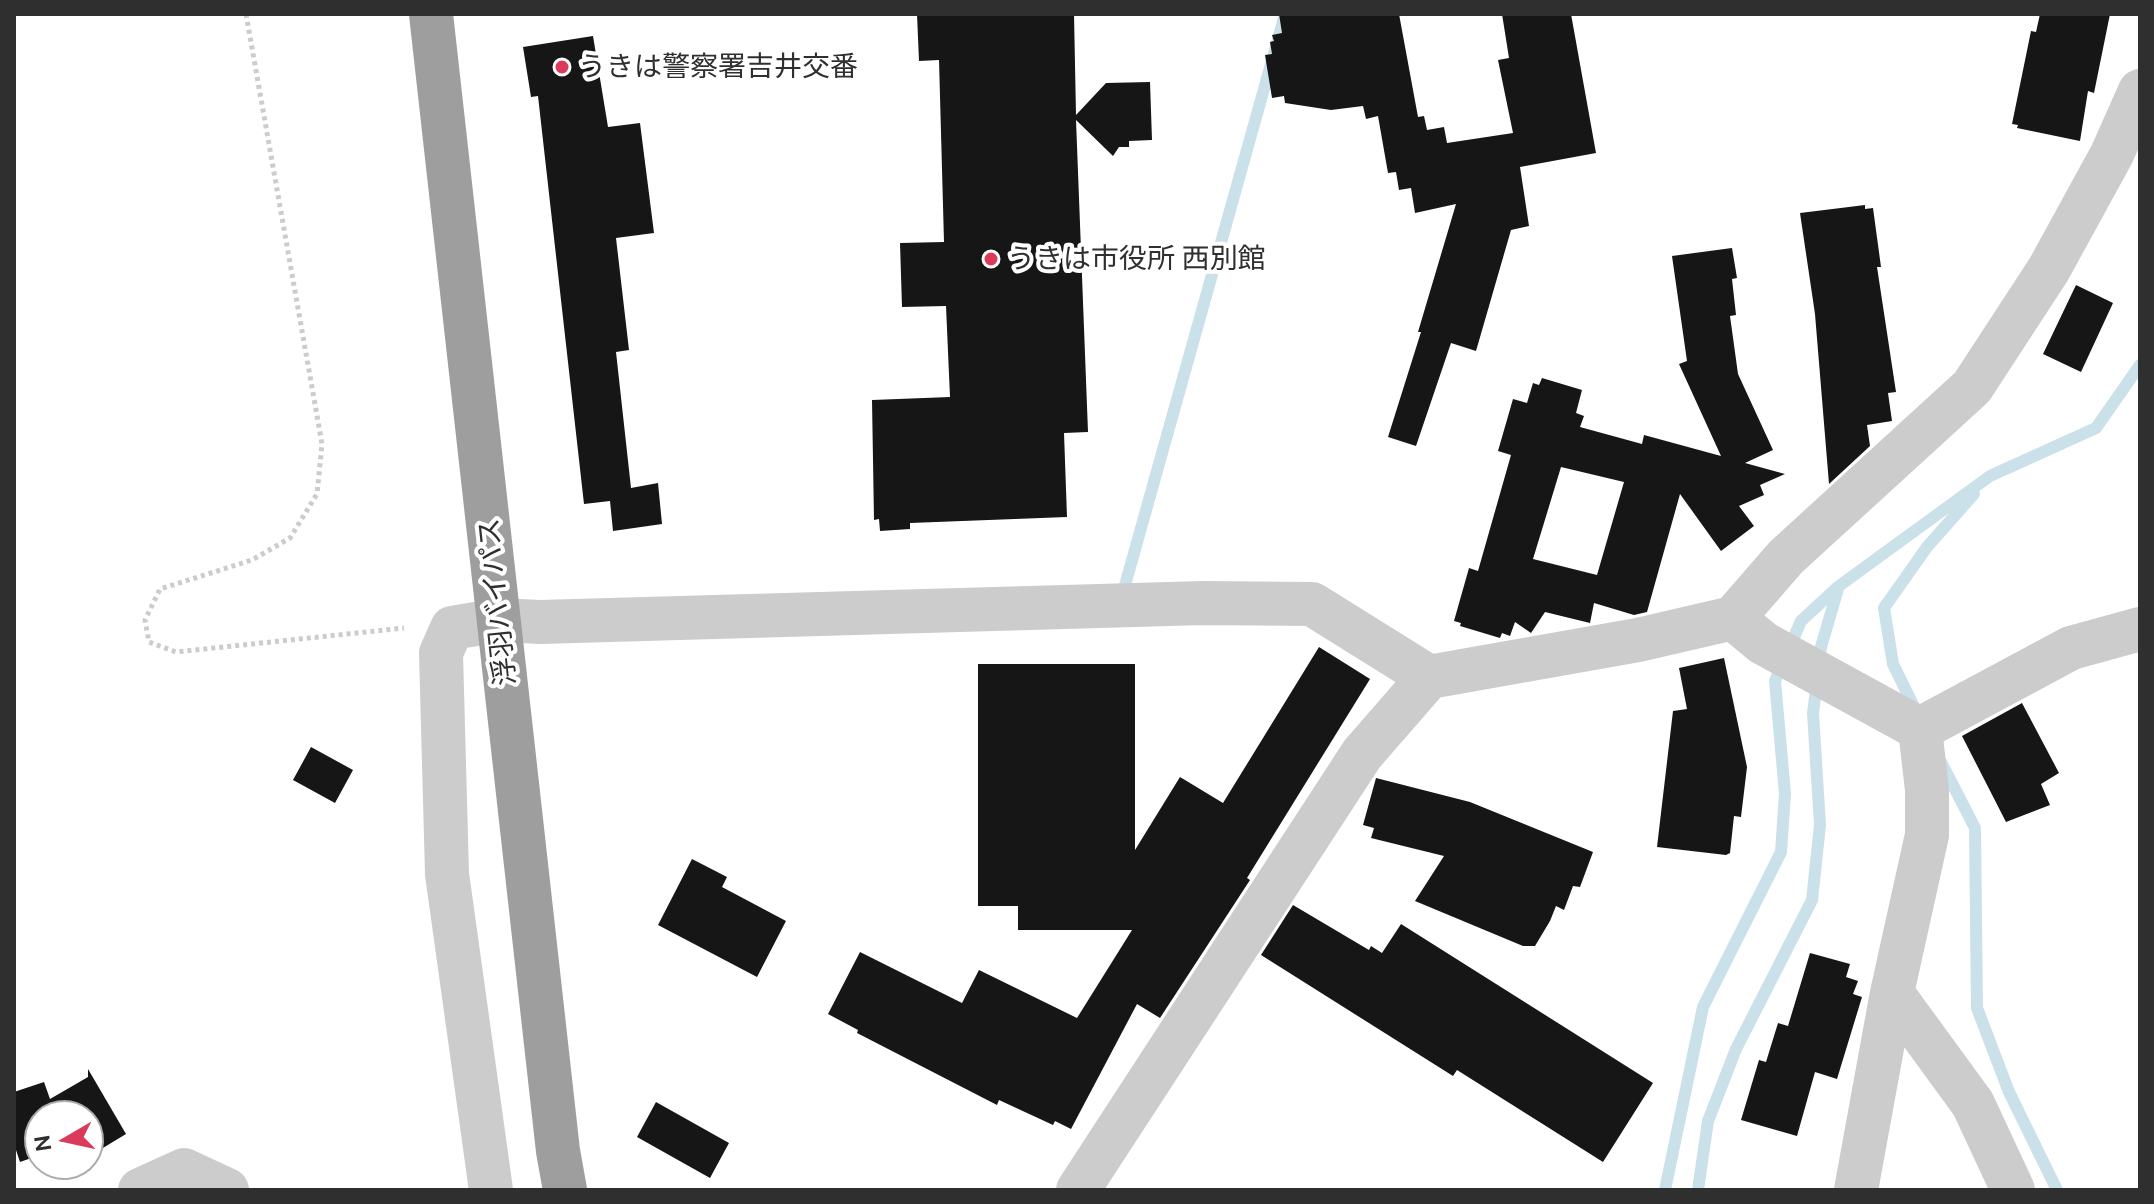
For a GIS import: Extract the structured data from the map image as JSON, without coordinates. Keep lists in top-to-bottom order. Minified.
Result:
{"streets":{"highway":["浮羽バイパス"]},"places":["うきは警察署吉井交番","うきは市役所 西別館"],"north":"left"}
